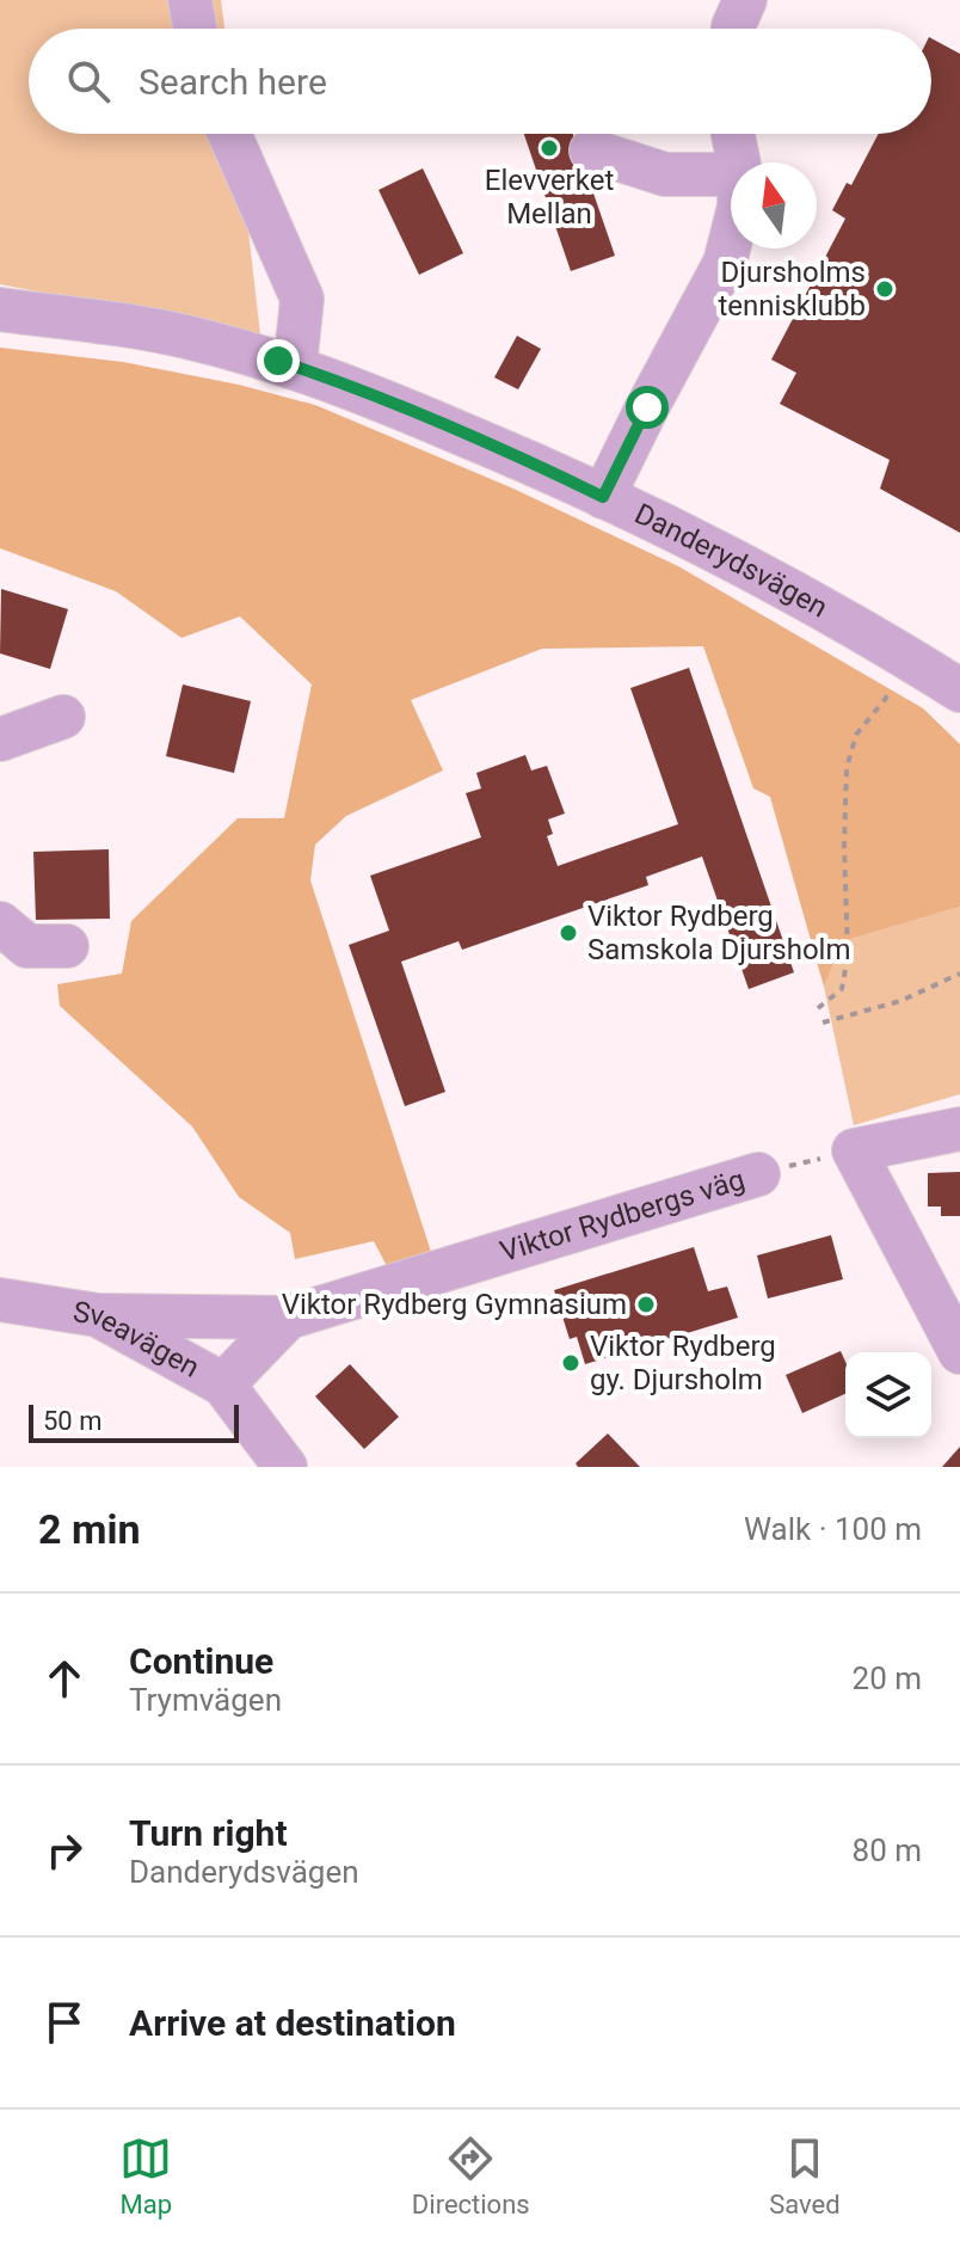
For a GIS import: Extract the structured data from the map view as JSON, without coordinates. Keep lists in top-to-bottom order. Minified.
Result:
{"streets":{"street":["Danderydsvägen","Viktor Rydbergs väg","Sveavägen"]},"crossings":[["Viktor Rydbergs väg","Sveavägen"]],"places":["Elevverket Mellan","Djursholms tennisklubb","Viktor Rydberg Samskola Djursholm","Viktor Rydberg Gymnasium","Viktor Rydberg gy. Djursholm"],"scale_bar":"50 m","north":"top","page":{"search":"Search here","scale":"50 m","heading":["2 min","Walk · 100 m"],"list":[["Continue","Trymvägen","20 m"],["Turn right","Danderydsvägen","80 m"],"Arrive at destination"],"nav":["Map","Directions","Saved"]}}
